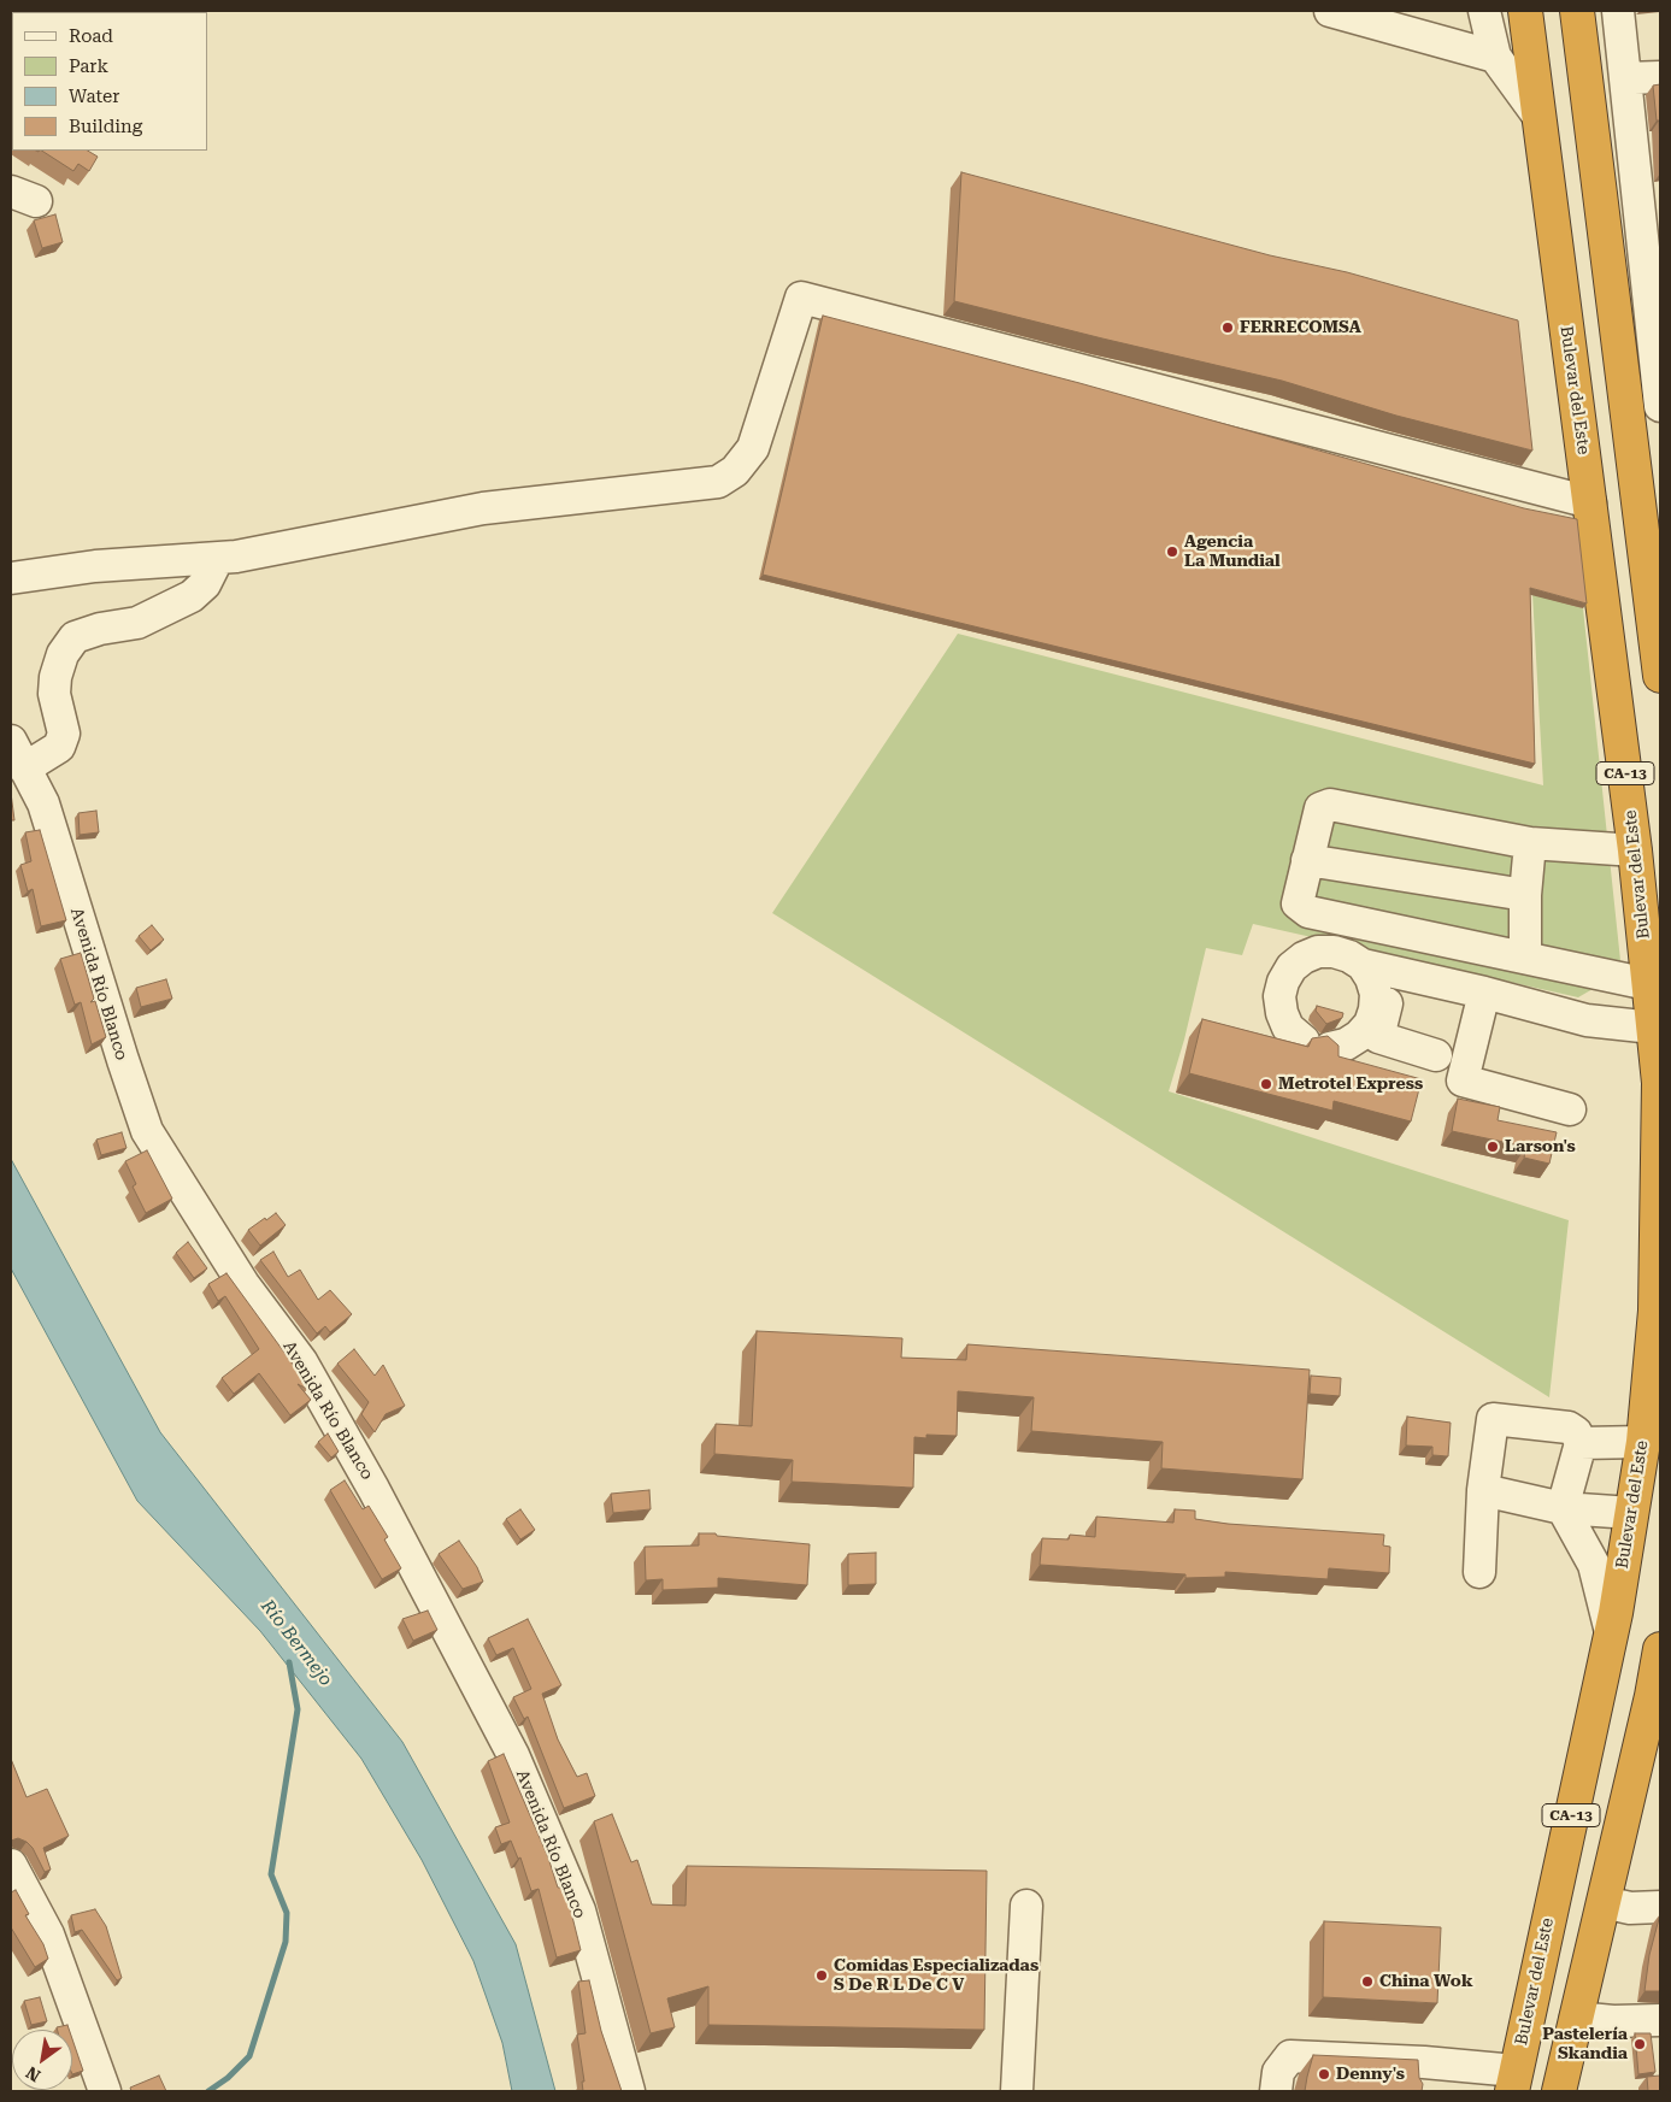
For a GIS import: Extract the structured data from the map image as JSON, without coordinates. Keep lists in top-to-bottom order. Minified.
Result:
{"streets":{"highway":["Bulevar del Este","CA-13"],"street":["Avenida Río Blanco"]},"water":["Río Bermejo"],"places":["FERRECOMSA","Agencia La Mundial","Metrotel Express","Larson's","Comidas Especializadas S De R L De C V","China Wok","Pastelería Skandia","Denny's"],"legend":["Road","Park","Water","Building"],"north":"bottom left"}
